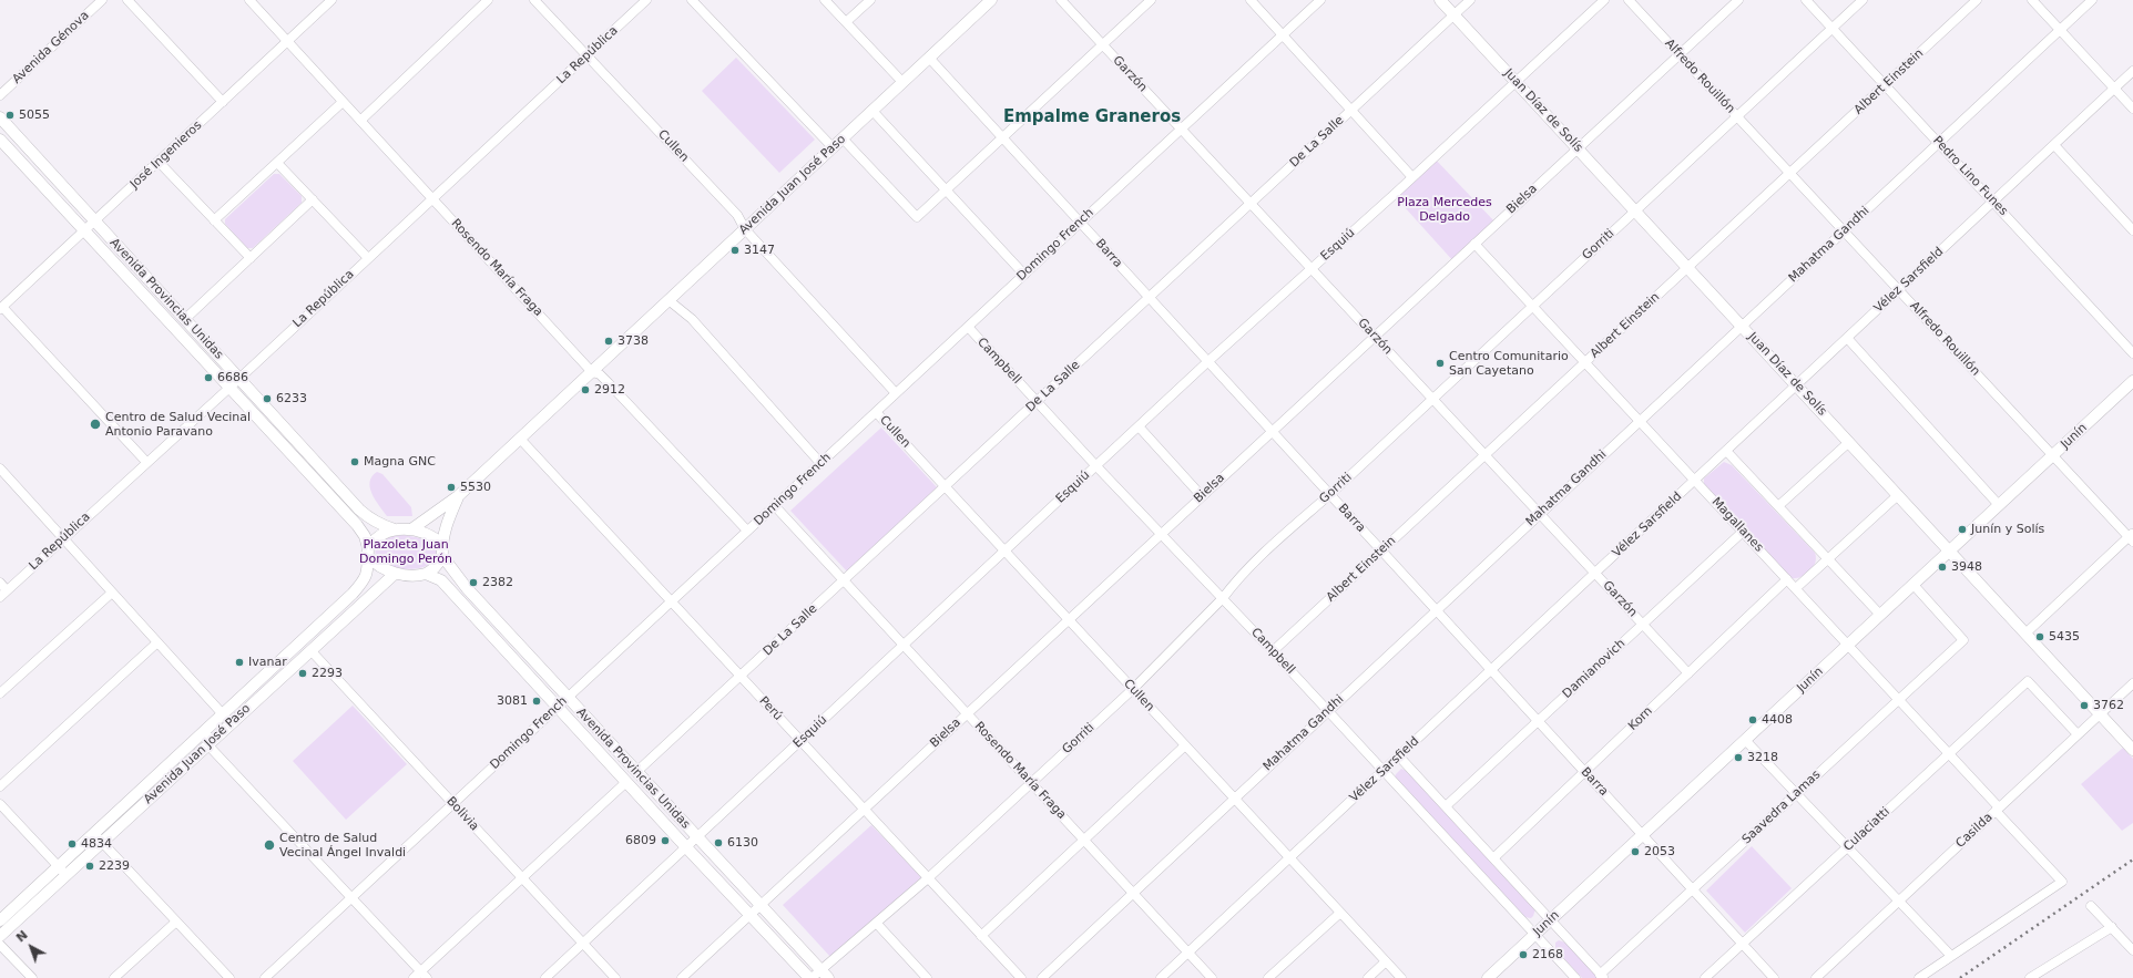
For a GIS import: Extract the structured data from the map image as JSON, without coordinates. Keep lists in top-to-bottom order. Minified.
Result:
{"streets":{"main road":["Juan Díaz de Solís","Avenida Juan José Paso","Avenida Provincias Unidas","Junín"],"street":["Avenida Génova","La República","Garzón","Alfredo Rouillón","Albert Einstein","De La Salle","Cullen","José Ingenieros","Pedro Lino Funes","Bielsa","Domingo French","Esquiú","Gorriti","Mahatma Gandhi","Barra","Rosendo María Fraga","Vélez Sarsfield","Campbell","Magallanes","Damianovich","Perú","Korn","Saavedra Lamas","Bolivia","Culaciatti","Casilda"]},"crossings":[["La República","Cullen"],["La República","Rosendo María Fraga"],["La República","Avenida Provincias Unidas"],["Garzón","Albert Einstein"],["Garzón","De La Salle"],["Garzón","Bielsa"],["Garzón","Domingo French"],["Garzón","Esquiú"],["Garzón","Gorriti"],["Garzón","Mahatma Gandhi"],["Garzón","Vélez Sarsfield"],["Garzón","Damianovich"],["Garzón","Korn"],["Alfredo Rouillón","Albert Einstein"],["Alfredo Rouillón","Bielsa"],["Alfredo Rouillón","Gorriti"],["Alfredo Rouillón","Mahatma Gandhi"],["Alfredo Rouillón","Vélez Sarsfield"],["Alfredo Rouillón","Junín"],["Albert Einstein","Juan Díaz de Solís"],["Albert Einstein","Pedro Lino Funes"],["Albert Einstein","Barra"],["Albert Einstein","Campbell"],["Albert Einstein","Magallanes"],["Juan Díaz de Solís","De La Salle"],["Juan Díaz de Solís","Bielsa"],["Juan Díaz de Solís","Esquiú"],["Juan Díaz de Solís","Gorriti"],["Juan Díaz de Solís","Mahatma Gandhi"],["Juan Díaz de Solís","Vélez Sarsfield"],["Juan Díaz de Solís","Junín"],["Juan Díaz de Solís","Casilda"],["De La Salle","Cullen"],["De La Salle","Barra"],["De La Salle","Rosendo María Fraga"],["De La Salle","Avenida Provincias Unidas"],["De La Salle","Campbell"],["De La Salle","Perú"],["Cullen","Avenida Juan José Paso"],["Cullen","Bielsa"],["Cullen","Domingo French"],["Cullen","Esquiú"],["Cullen","Gorriti"],["Cullen","Mahatma Gandhi"],["Cullen","Vélez Sarsfield"],["José Ingenieros","Rosendo María Fraga"],["José Ingenieros","Avenida Provincias Unidas"],["Pedro Lino Funes","Gorriti"],["Pedro Lino Funes","Mahatma Gandhi"],["Pedro Lino Funes","Vélez Sarsfield"],["Avenida Juan José Paso","Barra"],["Avenida Juan José Paso","Rosendo María Fraga"],["Avenida Juan José Paso","Avenida Provincias Unidas"],["Avenida Juan José Paso","Perú"],["Avenida Juan José Paso","Bolivia"],["Bielsa","Barra"],["Bielsa","Rosendo María Fraga"],["Bielsa","Avenida Provincias Unidas"],["Bielsa","Campbell"],["Bielsa","Magallanes"],["Bielsa","Perú"],["Domingo French","Barra"],["Domingo French","Rosendo María Fraga"],["Domingo French","Avenida Provincias Unidas"],["Domingo French","Campbell"],["Domingo French","Perú"],["Domingo French","Bolivia"],["Esquiú","Barra"],["Esquiú","Rosendo María Fraga"],["Esquiú","Avenida Provincias Unidas"],["Esquiú","Campbell"],["Esquiú","Perú"],["Esquiú","Bolivia"],["Gorriti","Barra"],["Gorriti","Rosendo María Fraga"],["Gorriti","Avenida Provincias Unidas"],["Gorriti","Campbell"],["Gorriti","Magallanes"],["Gorriti","Perú"],["Mahatma Gandhi","Barra"],["Mahatma Gandhi","Rosendo María Fraga"],["Mahatma Gandhi","Campbell"],["Mahatma Gandhi","Magallanes"],["Barra","Vélez Sarsfield"],["Barra","Junín"],["Barra","Damianovich"],["Barra","Korn"],["Barra","Saavedra Lamas"],["Barra","Culaciatti"],["Rosendo María Fraga","Vélez Sarsfield"],["Vélez Sarsfield","Campbell"],["Vélez Sarsfield","Magallanes"],["Campbell","Junín"],["Junín","Magallanes"],["Junín","Saavedra Lamas"],["Magallanes","Damianovich"],["Magallanes","Korn"],["Magallanes","Saavedra Lamas"],["Magallanes","Culaciatti"],["Magallanes","Casilda"],["Culaciatti","Casilda"]],"districts":["Empalme Graneros"],"parks":["Plaza Mercedes Delgado","Plazoleta Juan Domingo Perón"],"places":["5055","3147","3738","Centro Comunitario San Cayetano","6686","2912","6233","Centro de Salud Vecinal Antonio Paravano","Magna GNC","5530","Junín y Solís","3948","2382","5435","Ivanar","2293","3081","3762","4408","3218","6809","6130","4834","Centro de Salud Vecinal Ángel Invaldi","2053","2239","2168"],"north":"top left"}
